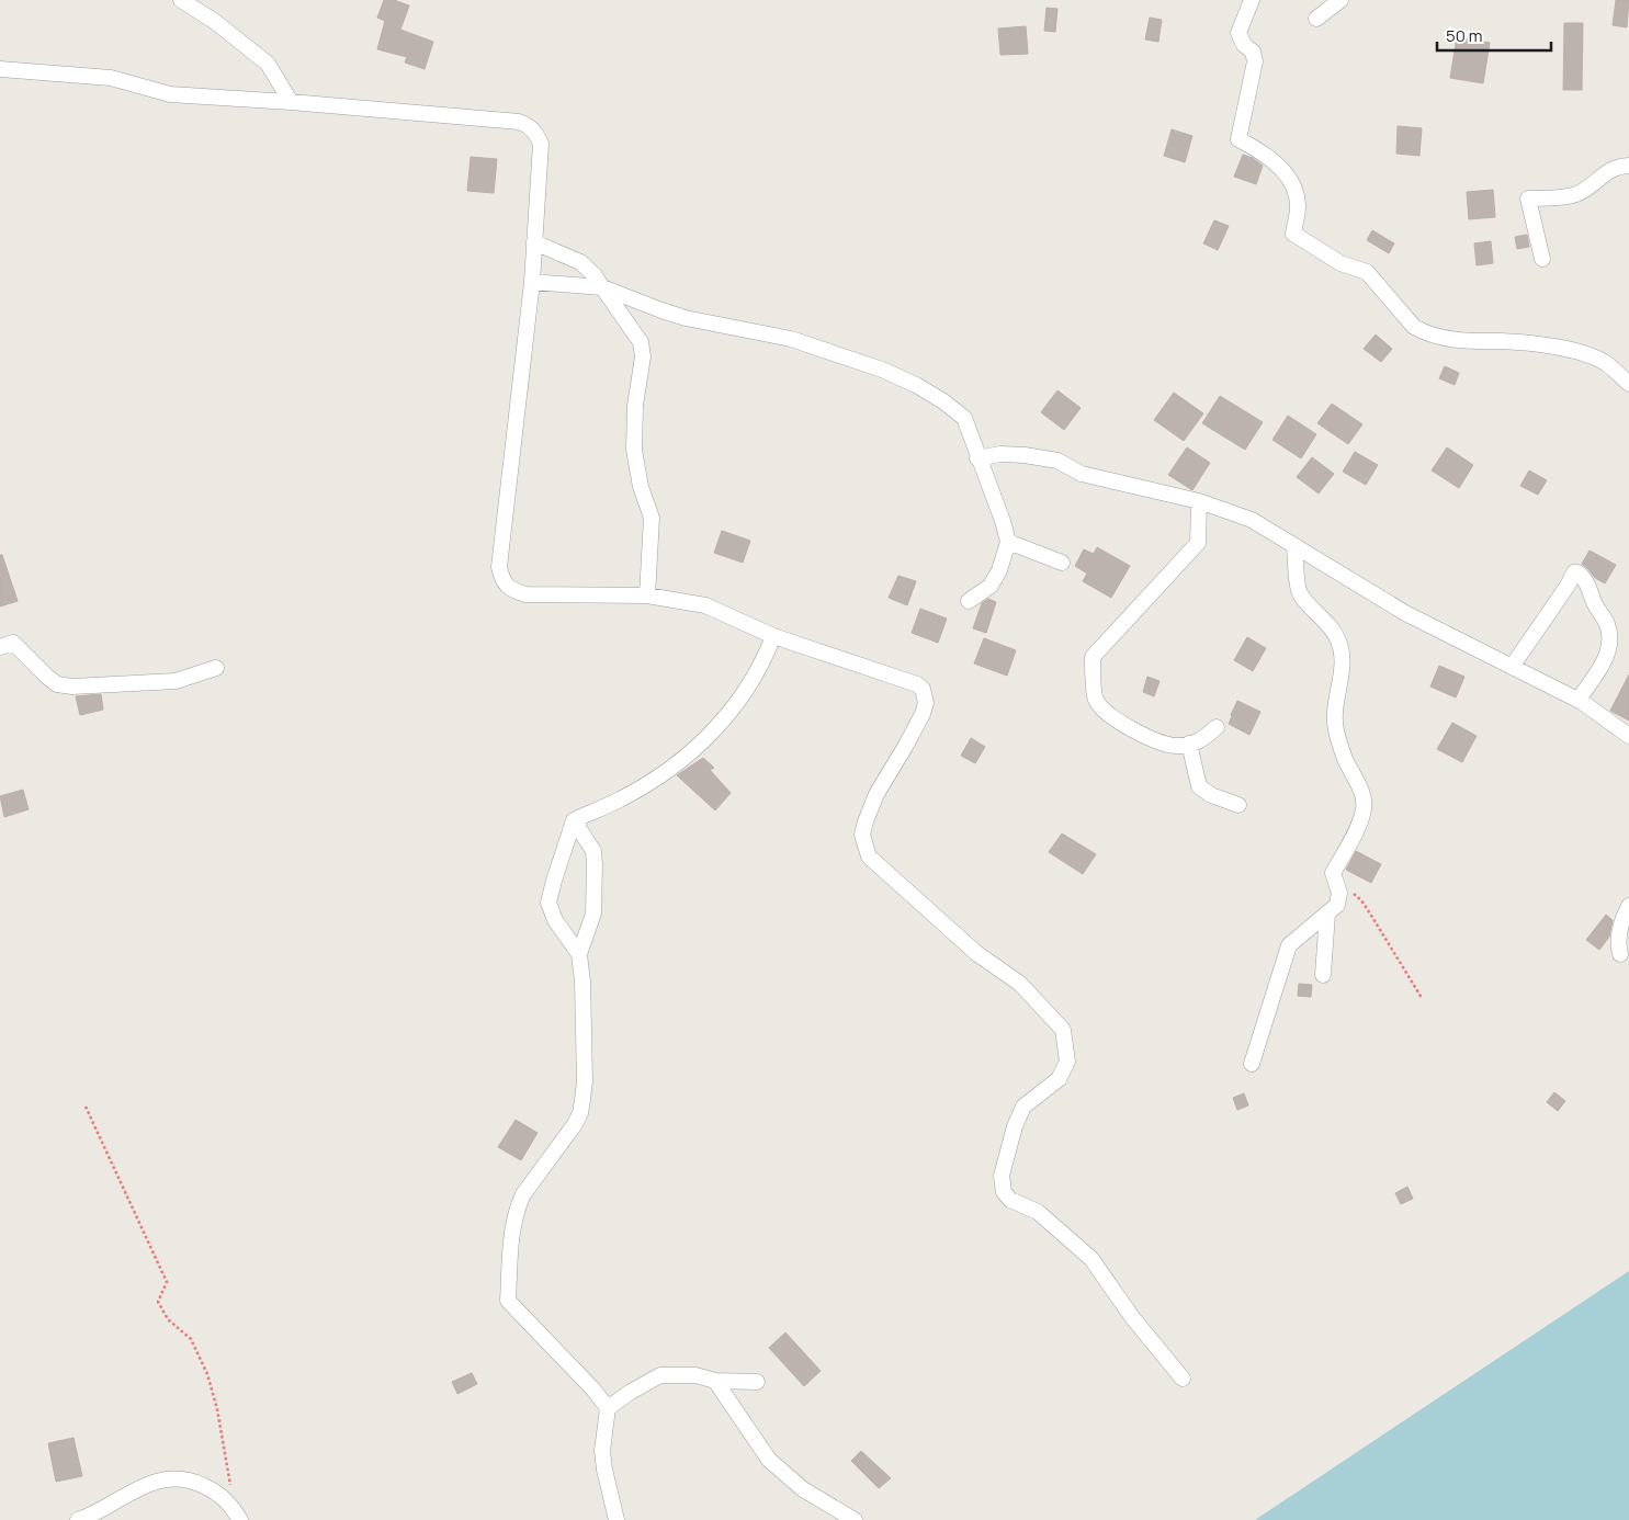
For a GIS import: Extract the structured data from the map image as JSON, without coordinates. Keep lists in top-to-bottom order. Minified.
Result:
{"scale_bar":"50 m"}
